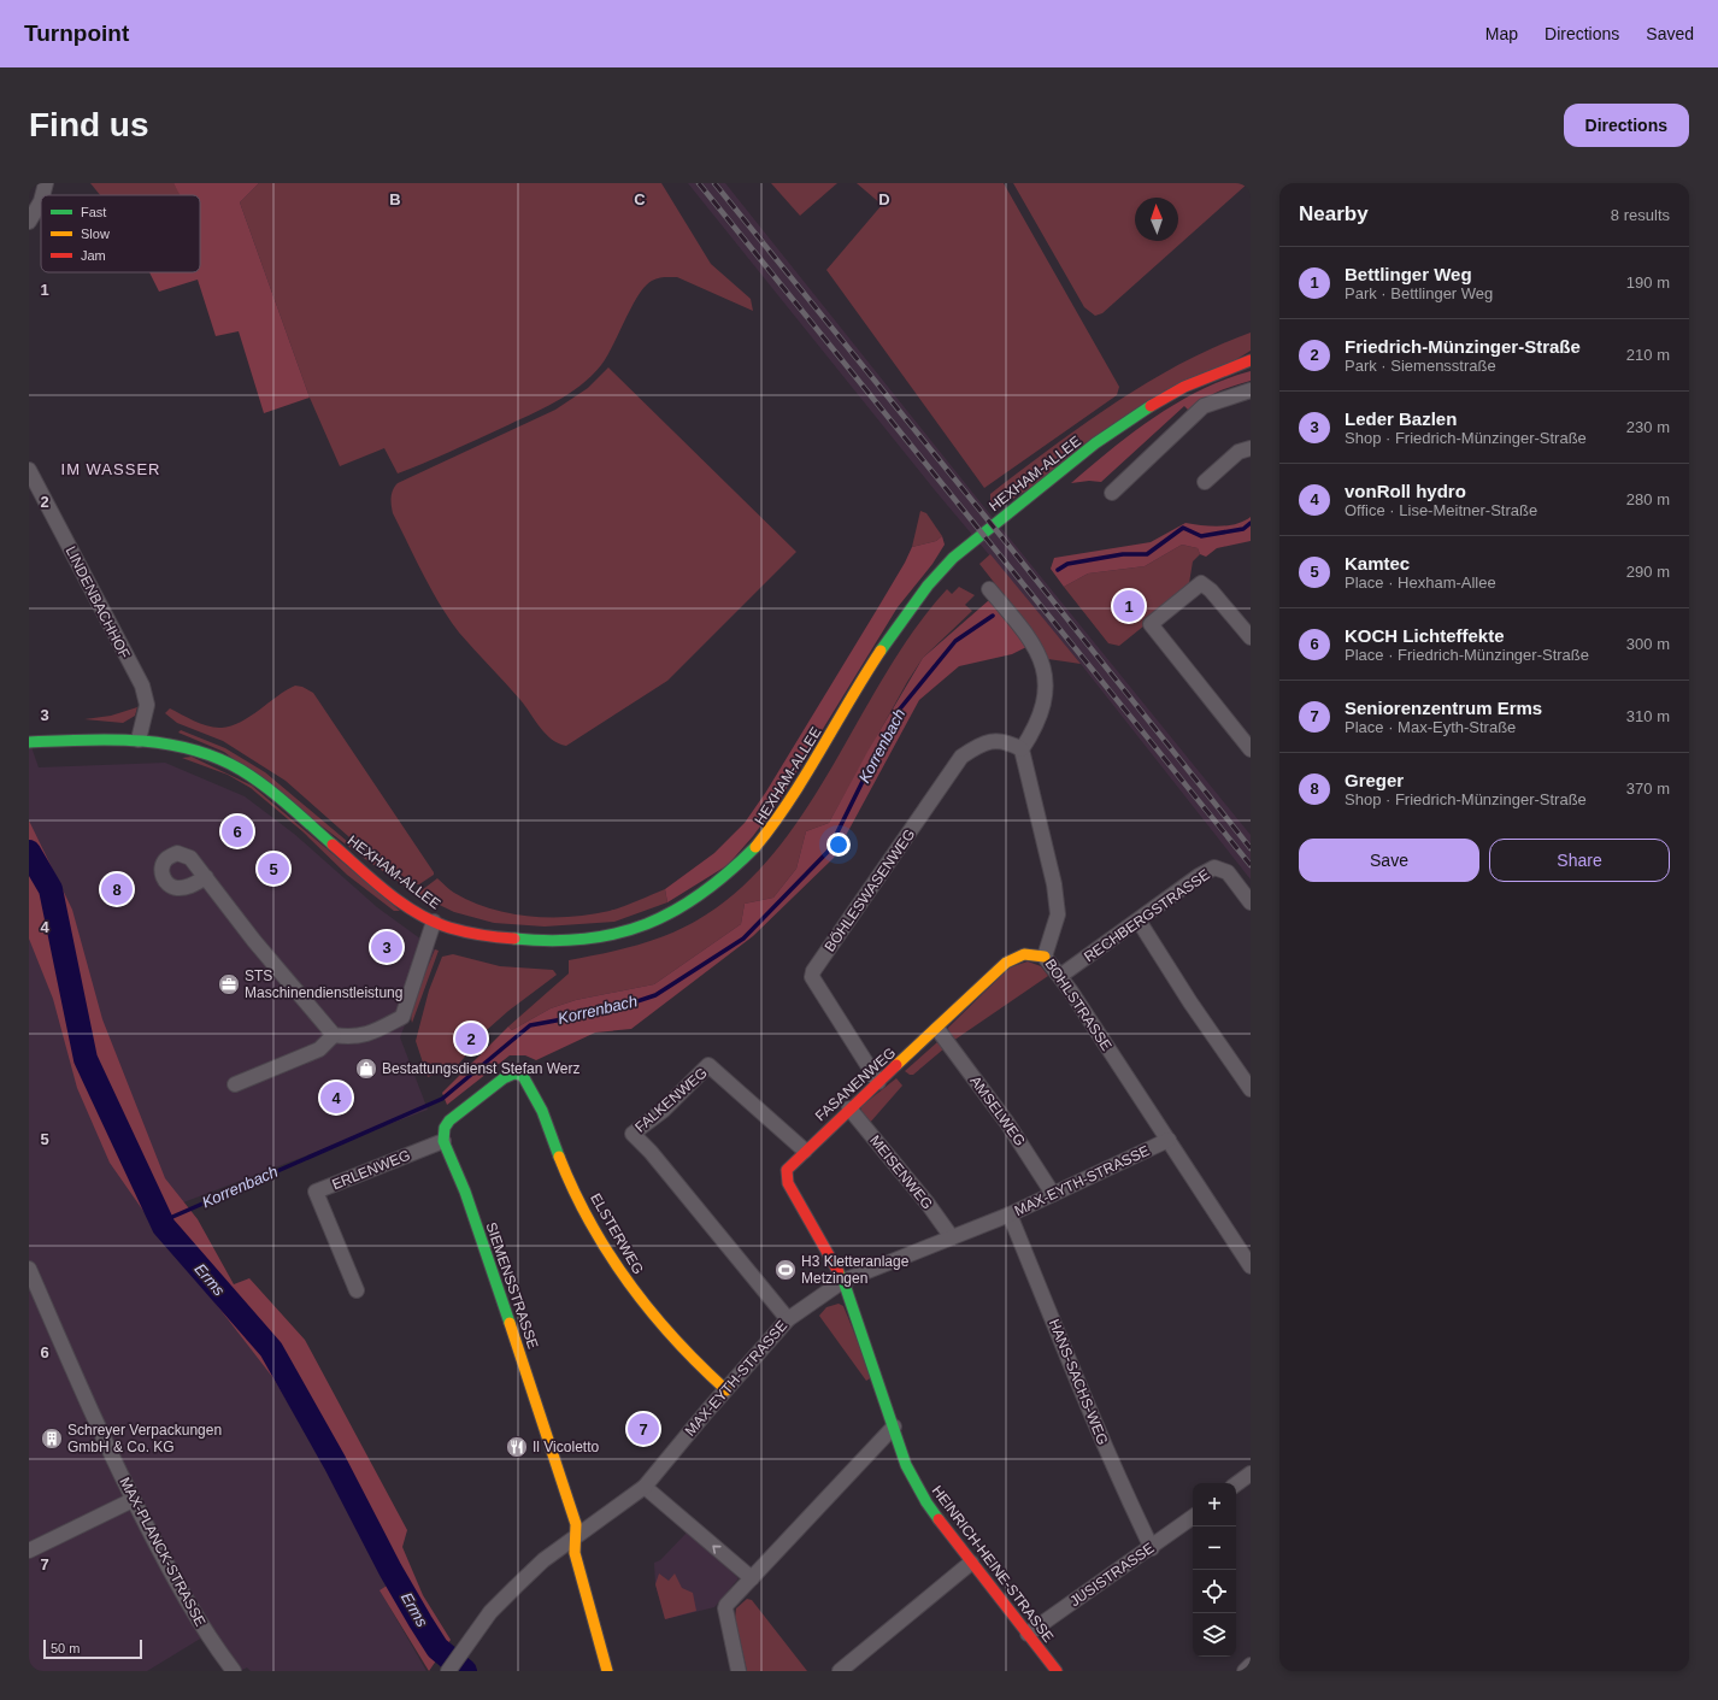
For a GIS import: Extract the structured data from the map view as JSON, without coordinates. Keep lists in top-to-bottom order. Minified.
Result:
{"streets":{"street":["HEXHAM-ALLEE","LINDENBACHHOF","BÖHLESWASENWEG","RECHBERGSTRASSE","BOHLSTRASSE","FASANENWEG","FALKENWEG","AMSELWEG","ERLENWEG","MEISENWEG","MAX-EYTH-STRASSE","ELSTERWEG","SIEMENSSTRASSE","HANS-SACHS-WEG","MAX-PLANCK-STRASSE","HEINRICH-HEINE-STRASSE","JUSISTRASSE"]},"crossings":[["HEXHAM-ALLEE","LINDENBACHHOF"],["BÖHLESWASENWEG","BOHLSTRASSE"],["BÖHLESWASENWEG","FASANENWEG"],["RECHBERGSTRASSE","BOHLSTRASSE"],["BOHLSTRASSE","FASANENWEG"],["BOHLSTRASSE","MAX-EYTH-STRASSE"],["FASANENWEG","FALKENWEG"],["FASANENWEG","AMSELWEG"],["FASANENWEG","MEISENWEG"],["FASANENWEG","MAX-EYTH-STRASSE"],["FASANENWEG","HEINRICH-HEINE-STRASSE"],["FALKENWEG","MAX-EYTH-STRASSE"],["AMSELWEG","MAX-EYTH-STRASSE"],["ERLENWEG","ELSTERWEG"],["ERLENWEG","SIEMENSSTRASSE"],["MEISENWEG","MAX-EYTH-STRASSE"],["MAX-EYTH-STRASSE","ELSTERWEG"],["MAX-EYTH-STRASSE","SIEMENSSTRASSE"],["MAX-EYTH-STRASSE","HANS-SACHS-WEG"],["MAX-EYTH-STRASSE","HEINRICH-HEINE-STRASSE"],["ELSTERWEG","SIEMENSSTRASSE"],["HANS-SACHS-WEG","JUSISTRASSE"],["HEINRICH-HEINE-STRASSE","JUSISTRASSE"]],"districts":["IM WASSER"],"water":["Korrenbach","Erms"],"places":{"office":["STS Maschinendienstleistung"],"shop":["Bestattungsdienst Stefan Werz"],"sports":["H3 Kletteranlage Metzingen"],"building":["Schreyer Verpackungen GmbH & Co. KG"],"restaurant":["Il Vicoletto"]},"legend":["Fast","Slow","Jam"],"scale_bar":"50 m","north":"top","page":{"header":"Turnpoint","nav":["Map","Directions","Saved"],"buttons":["Directions",["Save","Share"]],"title":"Find us","heading":["Nearby","8 results"],"list":[{"mark":"1","name":"Bettlinger Weg","note":"Park · Bettlinger Weg","value":"190 m"},{"mark":"2","name":"Friedrich-Münzinger-Straße","note":"Park · Siemensstraße","value":"210 m"},{"mark":"3","name":"Leder Bazlen","note":"Shop · Friedrich-Münzinger-Straße","value":"230 m"},{"mark":"4","name":"vonRoll hydro","note":"Office · Lise-Meitner-Straße","value":"280 m"},{"mark":"5","name":"Kamtec","note":"Place · Hexham-Allee","value":"290 m"},{"mark":"6","name":"KOCH Lichteffekte","note":"Place · Friedrich-Münzinger-Straße","value":"300 m"},{"mark":"7","name":"Seniorenzentrum Erms","note":"Place · Max-Eyth-Straße","value":"310 m"},{"mark":"8","name":"Greger","note":"Shop · Friedrich-Münzinger-Straße","value":"370 m"}],"pins":["1","6","5","8","3","2","4","7"],"map_buttons":["+","−"],"scale":"50 m"},"grid":{"columns":["B","C","D"],"rows":["1","2","3","4","5","6","7"]}}
